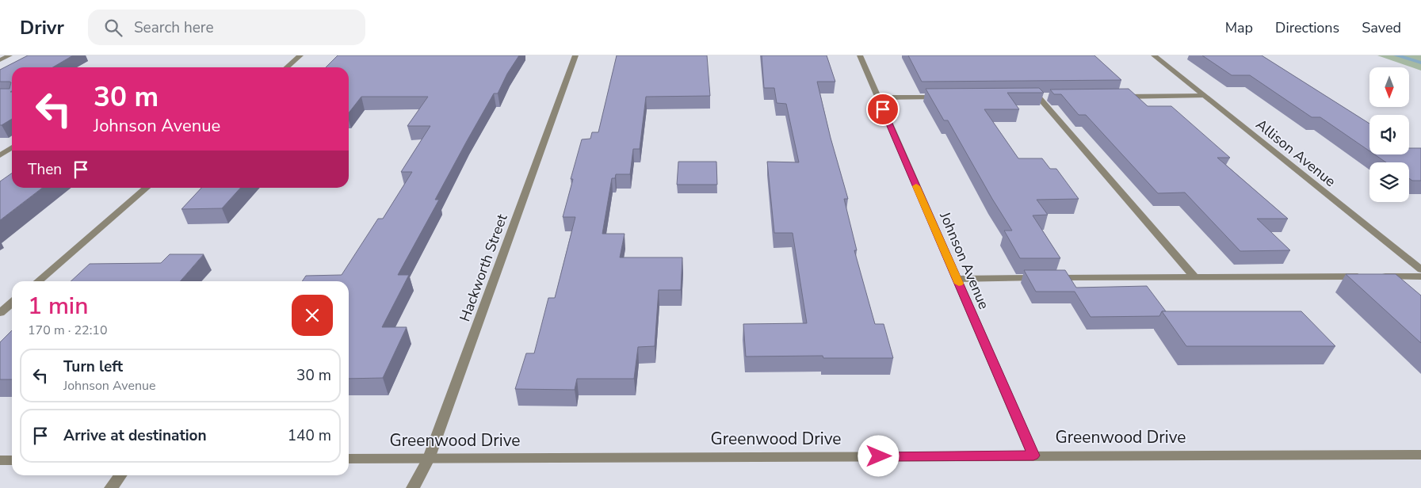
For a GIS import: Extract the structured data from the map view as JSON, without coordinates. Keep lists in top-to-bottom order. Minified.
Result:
{"streets":{"street":["Allison Avenue","Johnson Avenue","Hackworth Street","Greenwood Drive"]},"crossings":[["Johnson Avenue","Greenwood Drive"],["Hackworth Street","Greenwood Drive"]],"north":"bottom","page":{"header":"Drivr","search":"Search here","nav":["Map","Directions","Saved"],"turn":["30 m","Johnson Avenue"],"then":"Then","heading":["1 min","170 m · 22:10"],"list":[{"name":"Turn left","note":"Johnson Avenue","value":"30 m"},{"name":"Arrive at destination","value":"140 m"}]}}
